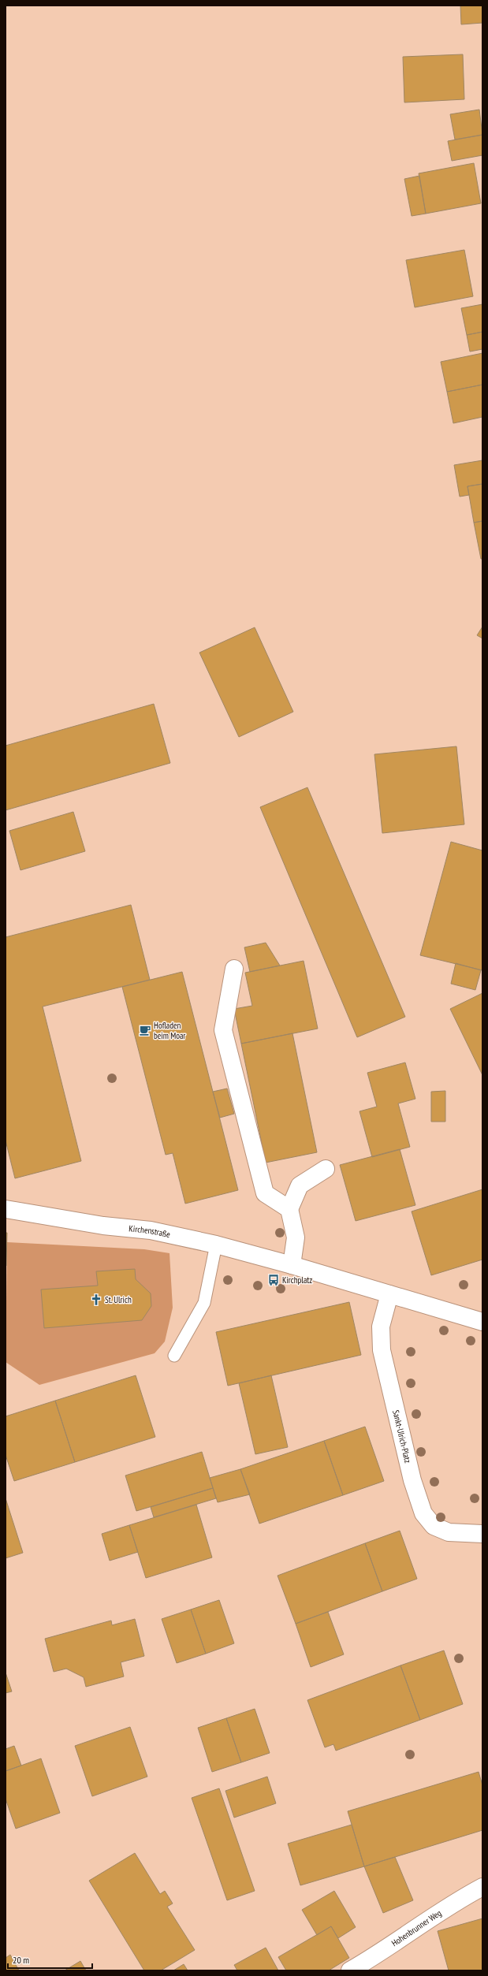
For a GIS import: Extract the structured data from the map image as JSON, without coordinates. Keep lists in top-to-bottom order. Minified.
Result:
{"streets":{"street":["Kirchenstraße","Sankt-Ulrich-Platz","Hohenbrunner Weg"]},"crossings":[["Kirchenstraße","Sankt-Ulrich-Platz"]],"places":{"cafe":["Hofladen beim Moar"],"bus stop":["Kirchplatz"],"church":["St. Ulrich"]},"scale_bar":"20 m"}
